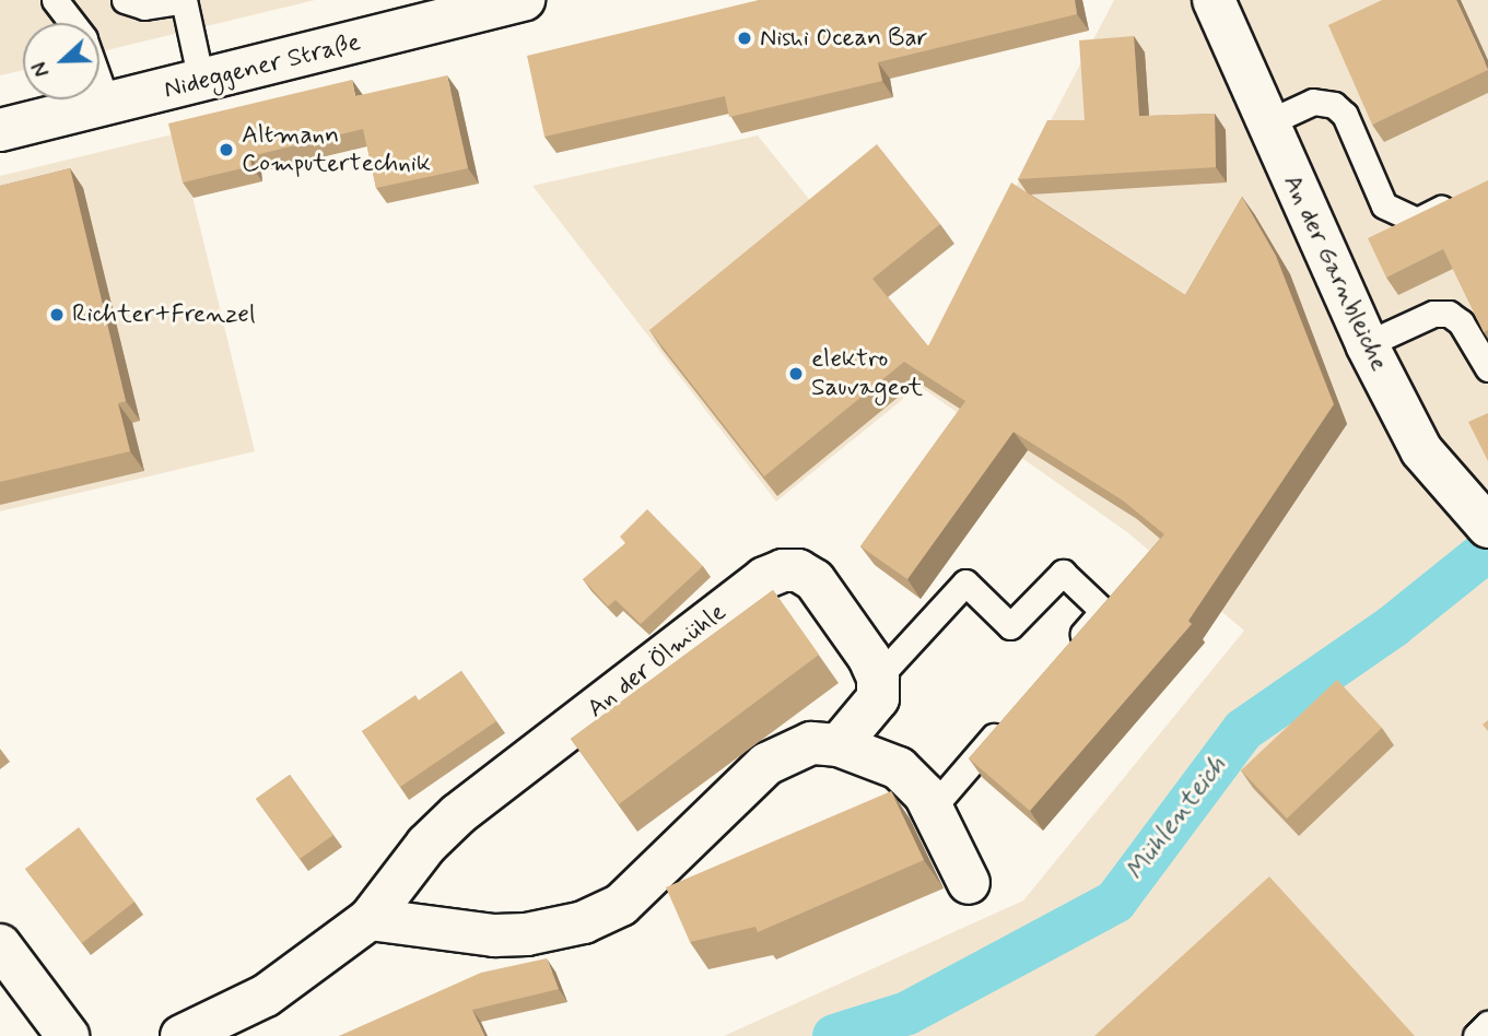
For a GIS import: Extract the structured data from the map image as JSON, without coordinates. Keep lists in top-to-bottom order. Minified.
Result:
{"streets":{"street":["Nideggener Straße","An der Garnbleiche","An der Ölmühle"]},"water":["Mühlenteich"],"places":["Nishi Ocean Bar","Altmann Computertechnik","Richter+Frenzel","elektro Sauvageot"],"north":"left"}
